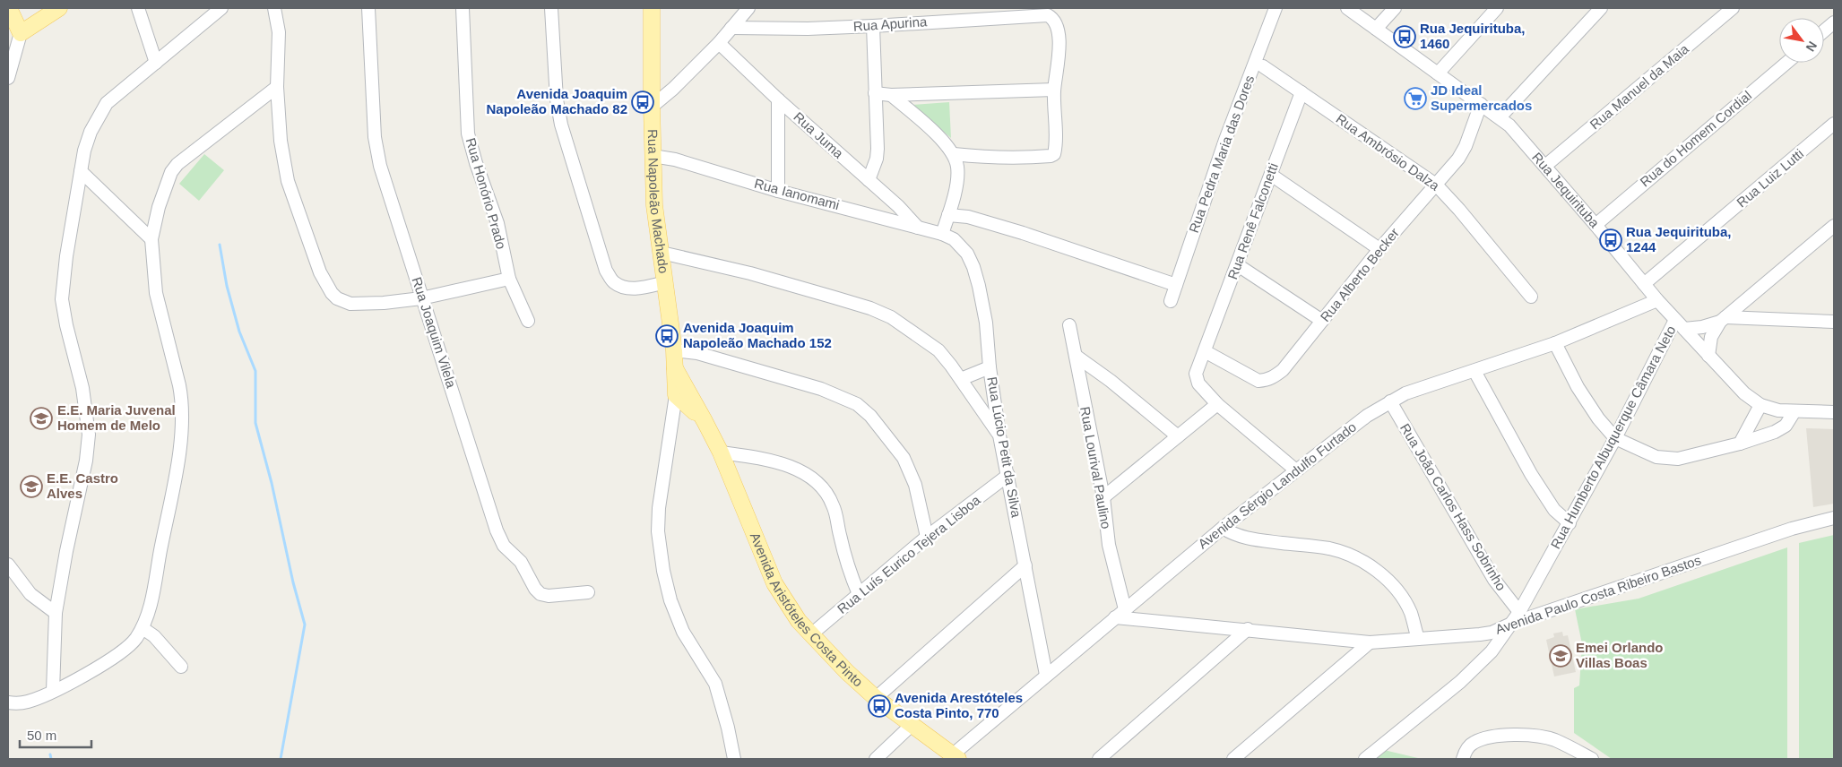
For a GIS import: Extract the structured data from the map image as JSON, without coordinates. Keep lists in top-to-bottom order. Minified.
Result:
{"streets":{"main road":["Rua Napoleão Machado","Avenida Aristóteles Costa Pinto"],"street":["Rua Apurina","Rua Manuel da Maia","Rua Juma","Rua do Homem Cordial","Rua Ambrósio Dalza","Rua Pedra Maria das Dores","Rua Luiz Lutti","Rua Jequirituba","Rua Honório Prado","Rua Ianomami","Rua Renê Falconetti","Rua Alberto Becker","Rua Joaquim Vilela","Rua Humberto Albuquerque Câmara Neto","Rua Lúcio Petit da Silva","Rua Lourival Paulino","Avenida Sérgio Landulfo Furtado","Rua João Carlos Hass Sobrinho","Rua Luís Eurico Tejera Lisboa","Avenida Paulo Costa Ribeiro Bastos"]},"crossings":[["Rua Manuel da Maia","Rua Jequirituba"],["Rua Juma","Rua Ianomami"],["Rua do Homem Cordial","Rua Jequirituba"],["Rua Ambrósio Dalza","Rua Renê Falconetti"],["Rua Ambrósio Dalza","Rua Alberto Becker"],["Rua Luiz Lutti","Rua Jequirituba"],["Rua Jequirituba","Rua Alberto Becker"],["Rua Jequirituba","Rua Humberto Albuquerque Câmara Neto"],["Rua Jequirituba","Avenida Sérgio Landulfo Furtado"],["Rua Ianomami","Rua Napoleão Machado"],["Rua Ianomami","Rua Lúcio Petit da Silva"],["Rua Napoleão Machado","Avenida Aristóteles Costa Pinto"],["Rua Renê Falconetti","Rua Alberto Becker"],["Rua Humberto Albuquerque Câmara Neto","Rua João Carlos Hass Sobrinho"],["Rua Humberto Albuquerque Câmara Neto","Avenida Paulo Costa Ribeiro Bastos"],["Rua Lúcio Petit da Silva","Avenida Sérgio Landulfo Furtado"],["Rua Lúcio Petit da Silva","Rua Luís Eurico Tejera Lisboa"],["Rua Lourival Paulino","Avenida Sérgio Landulfo Furtado"],["Rua Lourival Paulino","Avenida Paulo Costa Ribeiro Bastos"],["Avenida Sérgio Landulfo Furtado","Rua João Carlos Hass Sobrinho"],["Avenida Sérgio Landulfo Furtado","Avenida Paulo Costa Ribeiro Bastos"],["Avenida Sérgio Landulfo Furtado","Avenida Aristóteles Costa Pinto"],["Rua Luís Eurico Tejera Lisboa","Avenida Aristóteles Costa Pinto"]],"places":{"bus stop":["Rua Jequirituba, 1460","Avenida Joaquim Napoleão Machado 82","Rua Jequirituba, 1244","Avenida Joaquim Napoleão Machado 152","Avenida Arestóteles Costa Pinto, 770"],"supermarket":["JD Ideal Supermercados"],"school or university":["E.E. Maria Juvenal Homem de Melo","E.E. Castro Alves","Emei Orlando Villas Boas"]},"scale_bar":"50 m","north":"bottom right"}
